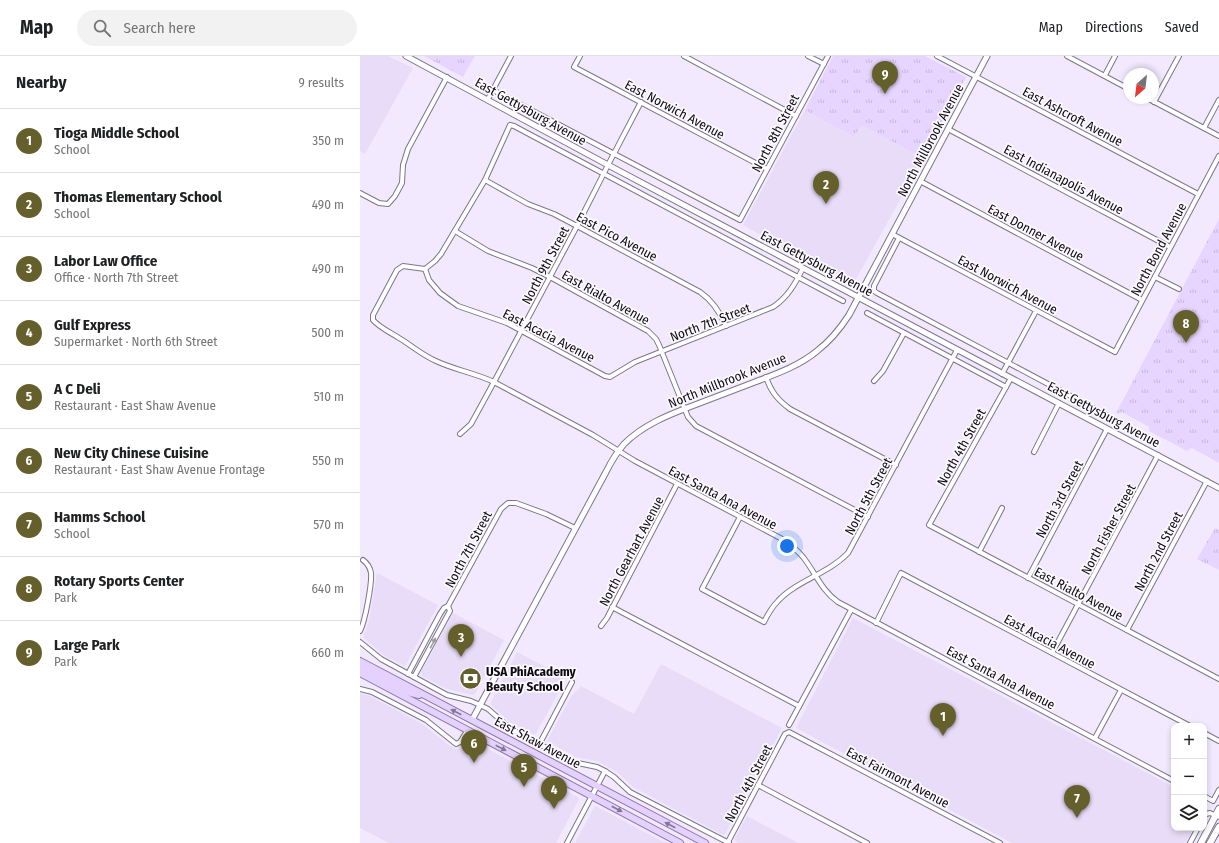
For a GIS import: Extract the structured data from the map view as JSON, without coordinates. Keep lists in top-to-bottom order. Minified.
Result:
{"streets":{"main road":["East Shaw Avenue"],"street":["East Norwich Avenue","East Gettysburg Avenue","East Ashcroft Avenue","North 8th Street","North Millbrook Avenue","East Indianapolis Avenue","East Donner Avenue","East Pico Avenue","North Bond Avenue","North 9th Street","East Rialto Avenue","North 7th Street","East Acacia Avenue","North 4th Street","North 5th Street","East Santa Ana Avenue","North 3rd Street","North Fisher Street","North Gearhart Avenue","North 2nd Street","East Fairmont Avenue"]},"crossings":[["East Norwich Avenue","East Gettysburg Avenue"],["East Norwich Avenue","North 8th Street"],["East Norwich Avenue","North Millbrook Avenue"],["East Norwich Avenue","North Bond Avenue"],["East Norwich Avenue","North 9th Street"],["East Gettysburg Avenue","North Millbrook Avenue"],["East Gettysburg Avenue","North 9th Street"],["East Gettysburg Avenue","North 7th Street"],["East Gettysburg Avenue","North 4th Street"],["East Gettysburg Avenue","North 5th Street"],["East Gettysburg Avenue","North 3rd Street"],["East Gettysburg Avenue","North Fisher Street"],["East Gettysburg Avenue","North 2nd Street"],["East Ashcroft Avenue","North Millbrook Avenue"],["East Ashcroft Avenue","North Bond Avenue"],["North 8th Street","North 9th Street"],["North Millbrook Avenue","East Indianapolis Avenue"],["North Millbrook Avenue","East Donner Avenue"],["North Millbrook Avenue","East Rialto Avenue"],["North Millbrook Avenue","North 7th Street"],["North Millbrook Avenue","East Santa Ana Avenue"],["North Millbrook Avenue","East Shaw Avenue"],["East Indianapolis Avenue","North Bond Avenue"],["East Donner Avenue","North Bond Avenue"],["East Pico Avenue","North 9th Street"],["East Pico Avenue","North 7th Street"],["North 9th Street","East Rialto Avenue"],["North 9th Street","East Acacia Avenue"],["North 9th Street","East Santa Ana Avenue"],["East Rialto Avenue","North 7th Street"],["East Rialto Avenue","North 4th Street"],["East Rialto Avenue","North 5th Street"],["East Rialto Avenue","North 3rd Street"],["East Rialto Avenue","North Fisher Street"],["East Rialto Avenue","North 2nd Street"],["North 7th Street","East Acacia Avenue"],["East Acacia Avenue","East Santa Ana Avenue"],["East Acacia Avenue","North Fisher Street"],["North 4th Street","East Fairmont Avenue"],["North 5th Street","East Santa Ana Avenue"],["East Santa Ana Avenue","North Gearhart Avenue"]],"places":{"bank":["USA PhiAcademy Beauty School"]},"north":"bottom left","page":{"header":"Map","search":"Search here","nav":["Map","Directions","Saved"],"heading":["Nearby","9 results"],"pins":["9","2","8","3","1","6","5","4","7"],"list":[{"mark":"1","name":"Tioga Middle School","note":"School","value":"350 m"},{"mark":"2","name":"Thomas Elementary School","note":"School","value":"490 m"},{"mark":"3","name":"Labor Law Office","note":"Office · North 7th Street","value":"490 m"},{"mark":"4","name":"Gulf Express","note":"Supermarket · North 6th Street","value":"500 m"},{"mark":"5","name":"A C Deli","note":"Restaurant · East Shaw Avenue","value":"510 m"},{"mark":"6","name":"New City Chinese Cuisine","note":"Restaurant · East Shaw Avenue Frontage","value":"550 m"},{"mark":"7","name":"Hamms School","note":"School","value":"570 m"},{"mark":"8","name":"Rotary Sports Center","note":"Park","value":"640 m"},{"mark":"9","name":"Large Park","note":"Park","value":"660 m"}],"map_buttons":["+","−"]}}
